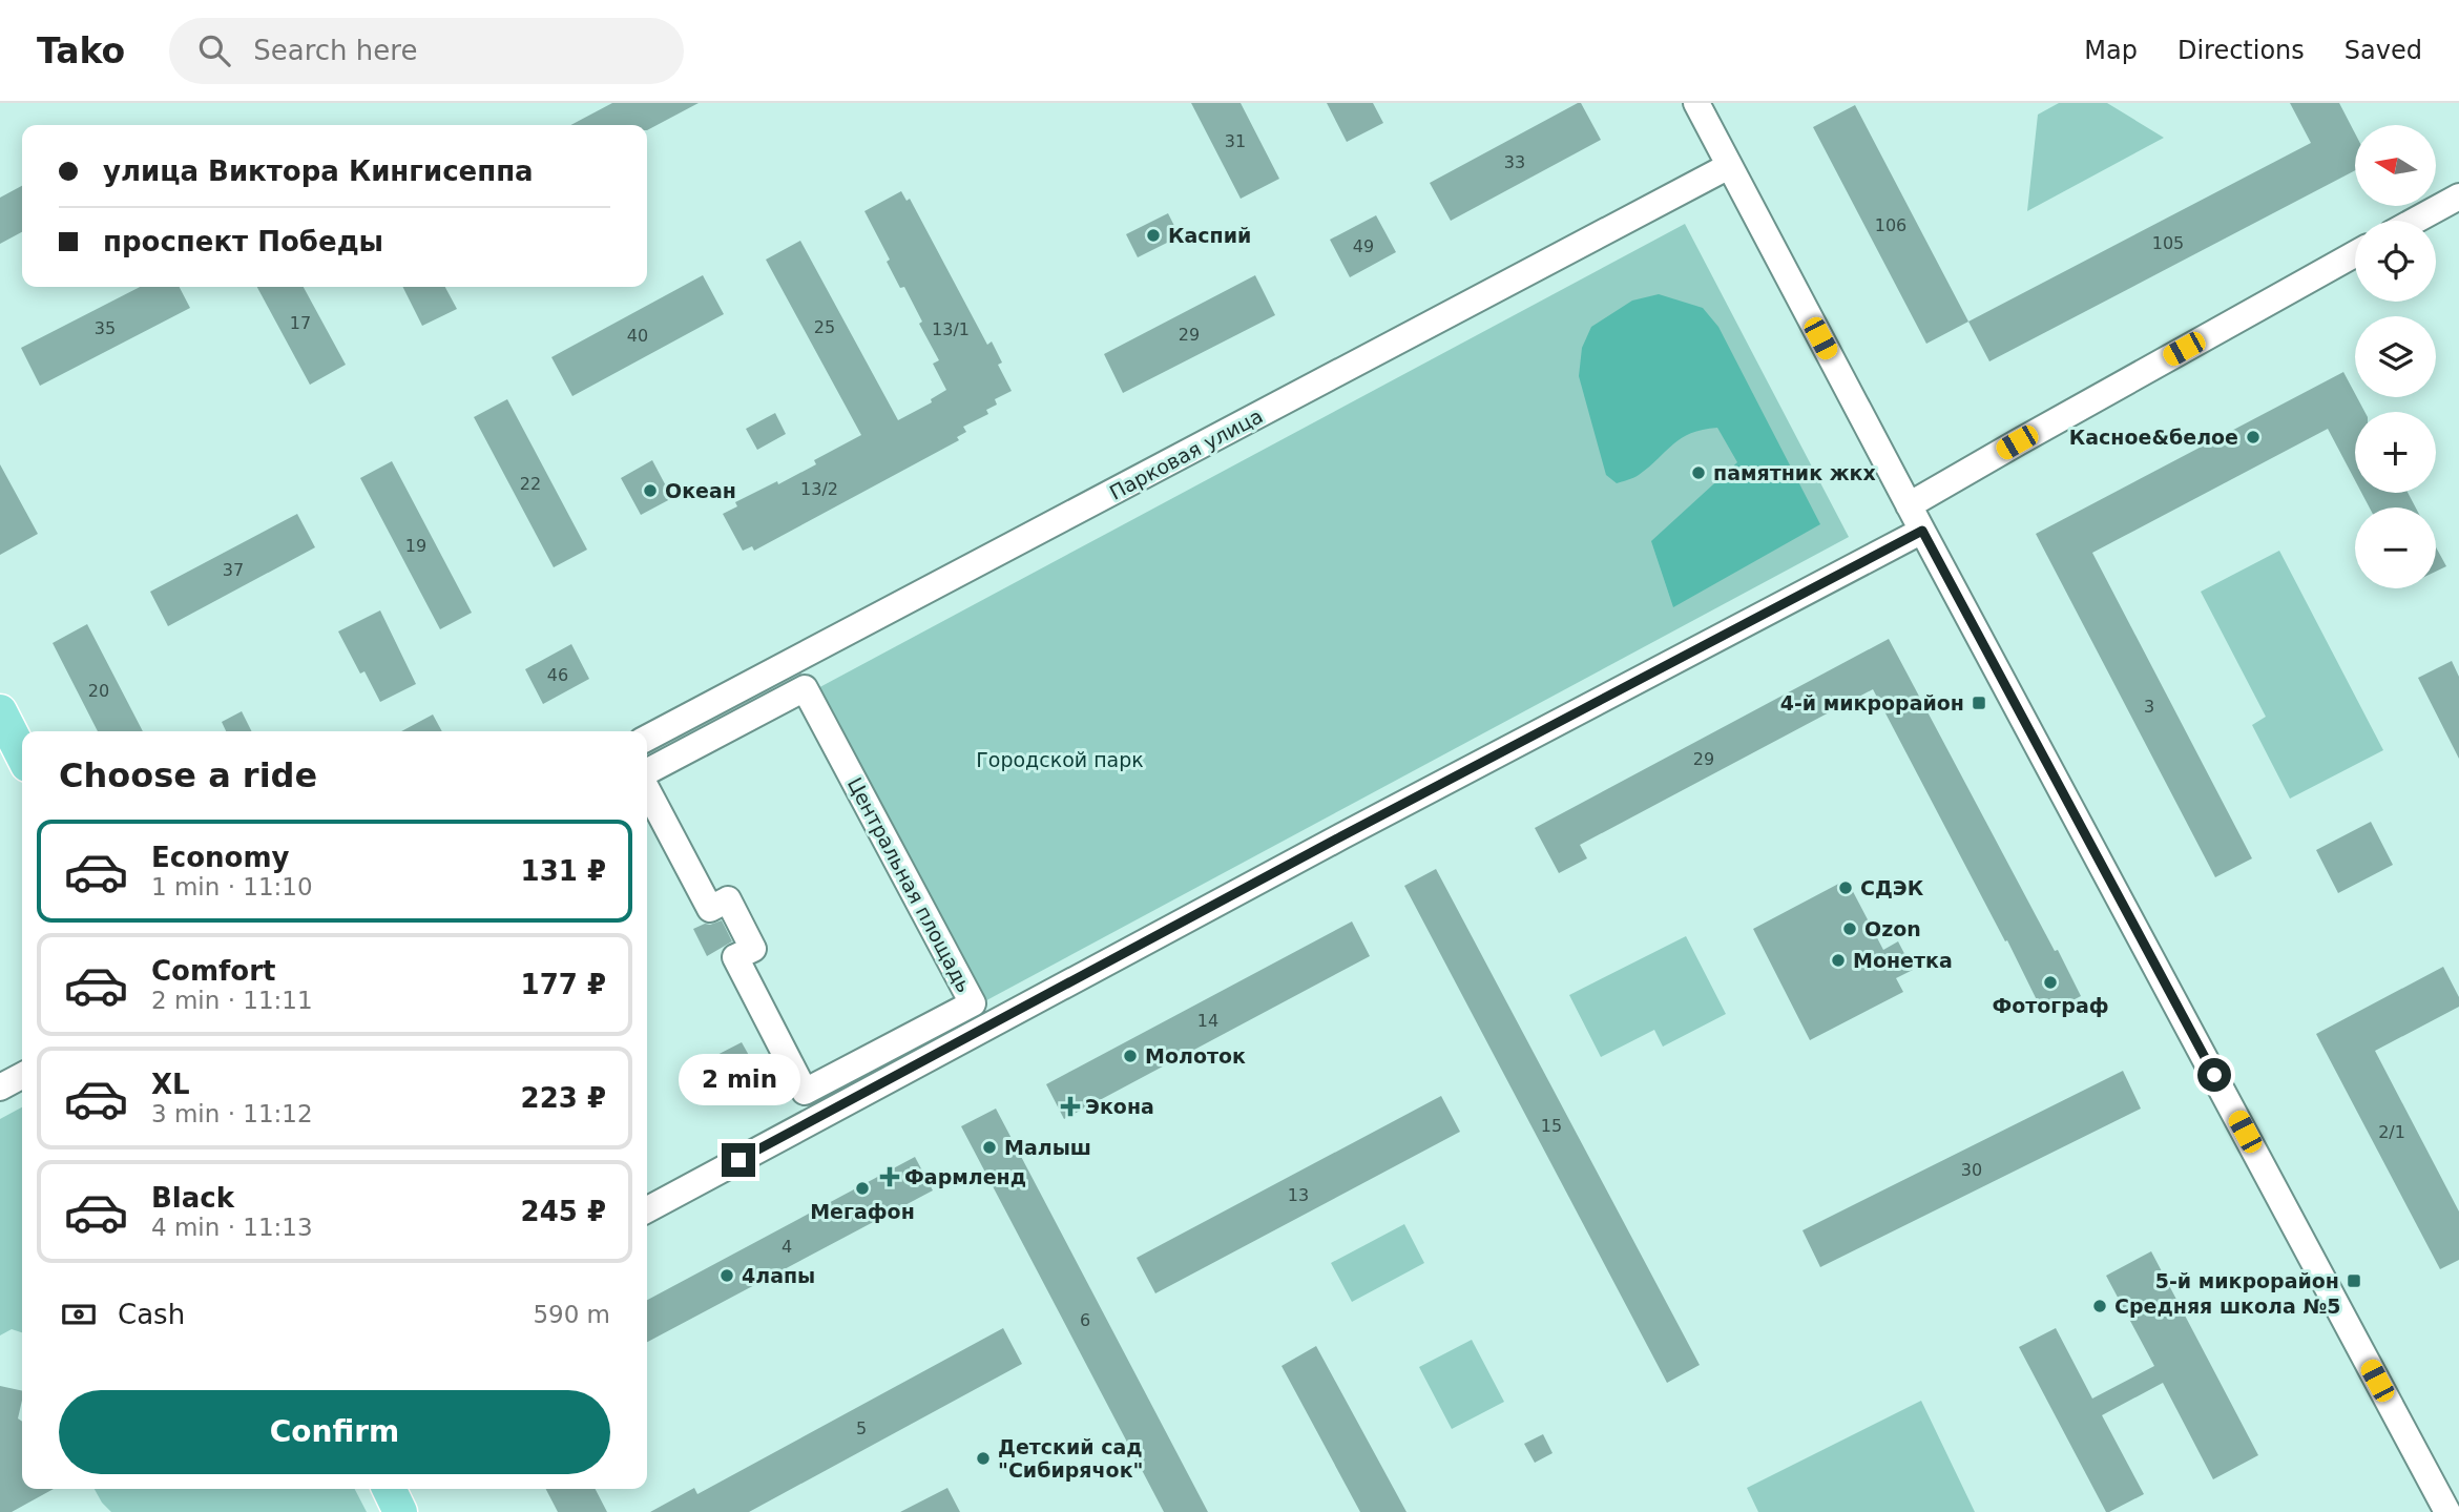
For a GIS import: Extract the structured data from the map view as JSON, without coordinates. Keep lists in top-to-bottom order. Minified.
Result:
{"streets":{"street":["Парковая улица","Центральная площадь"]},"parks":["Городской парк"],"places":{"other":["Каспий","Касное&белое","памятник жкх","Океан","СДЭК","Ozon","Монетка","Фотограф","Молоток","Малыш","Мегафон","4лапы","Средняя школа №5","Детский сад \"Сибирячок\""],"transit":["4-й микрорайон","5-й микрорайон"],"health":["Экона","Фармленд"]},"house_numbers":["31","33","106","105","49","17","25","35","13/1","29","40","22","13/2","19","37","46","20","3","29","14","15","2/1","30","13","4","6","5"],"north":"left","page":{"header":"Tako","search":"Search here","nav":["Map","Directions","Saved"],"map_buttons":["+","−"],"banner":["улица Виктора Кингисеппа","проспект Победы"],"heading":"Choose a ride","list":[{"name":"Economy","note":"1 min · 11:10","value":"131 ₽"},{"name":"Comfort","note":"2 min · 11:11","value":"177 ₽"},{"name":"XL","note":"3 min · 11:12","value":"223 ₽"},{"name":"Black","note":"4 min · 11:13","value":"245 ₽"}],"bubble":"2 min","pay":["Cash","590 m"],"buttons":"Confirm"}}
